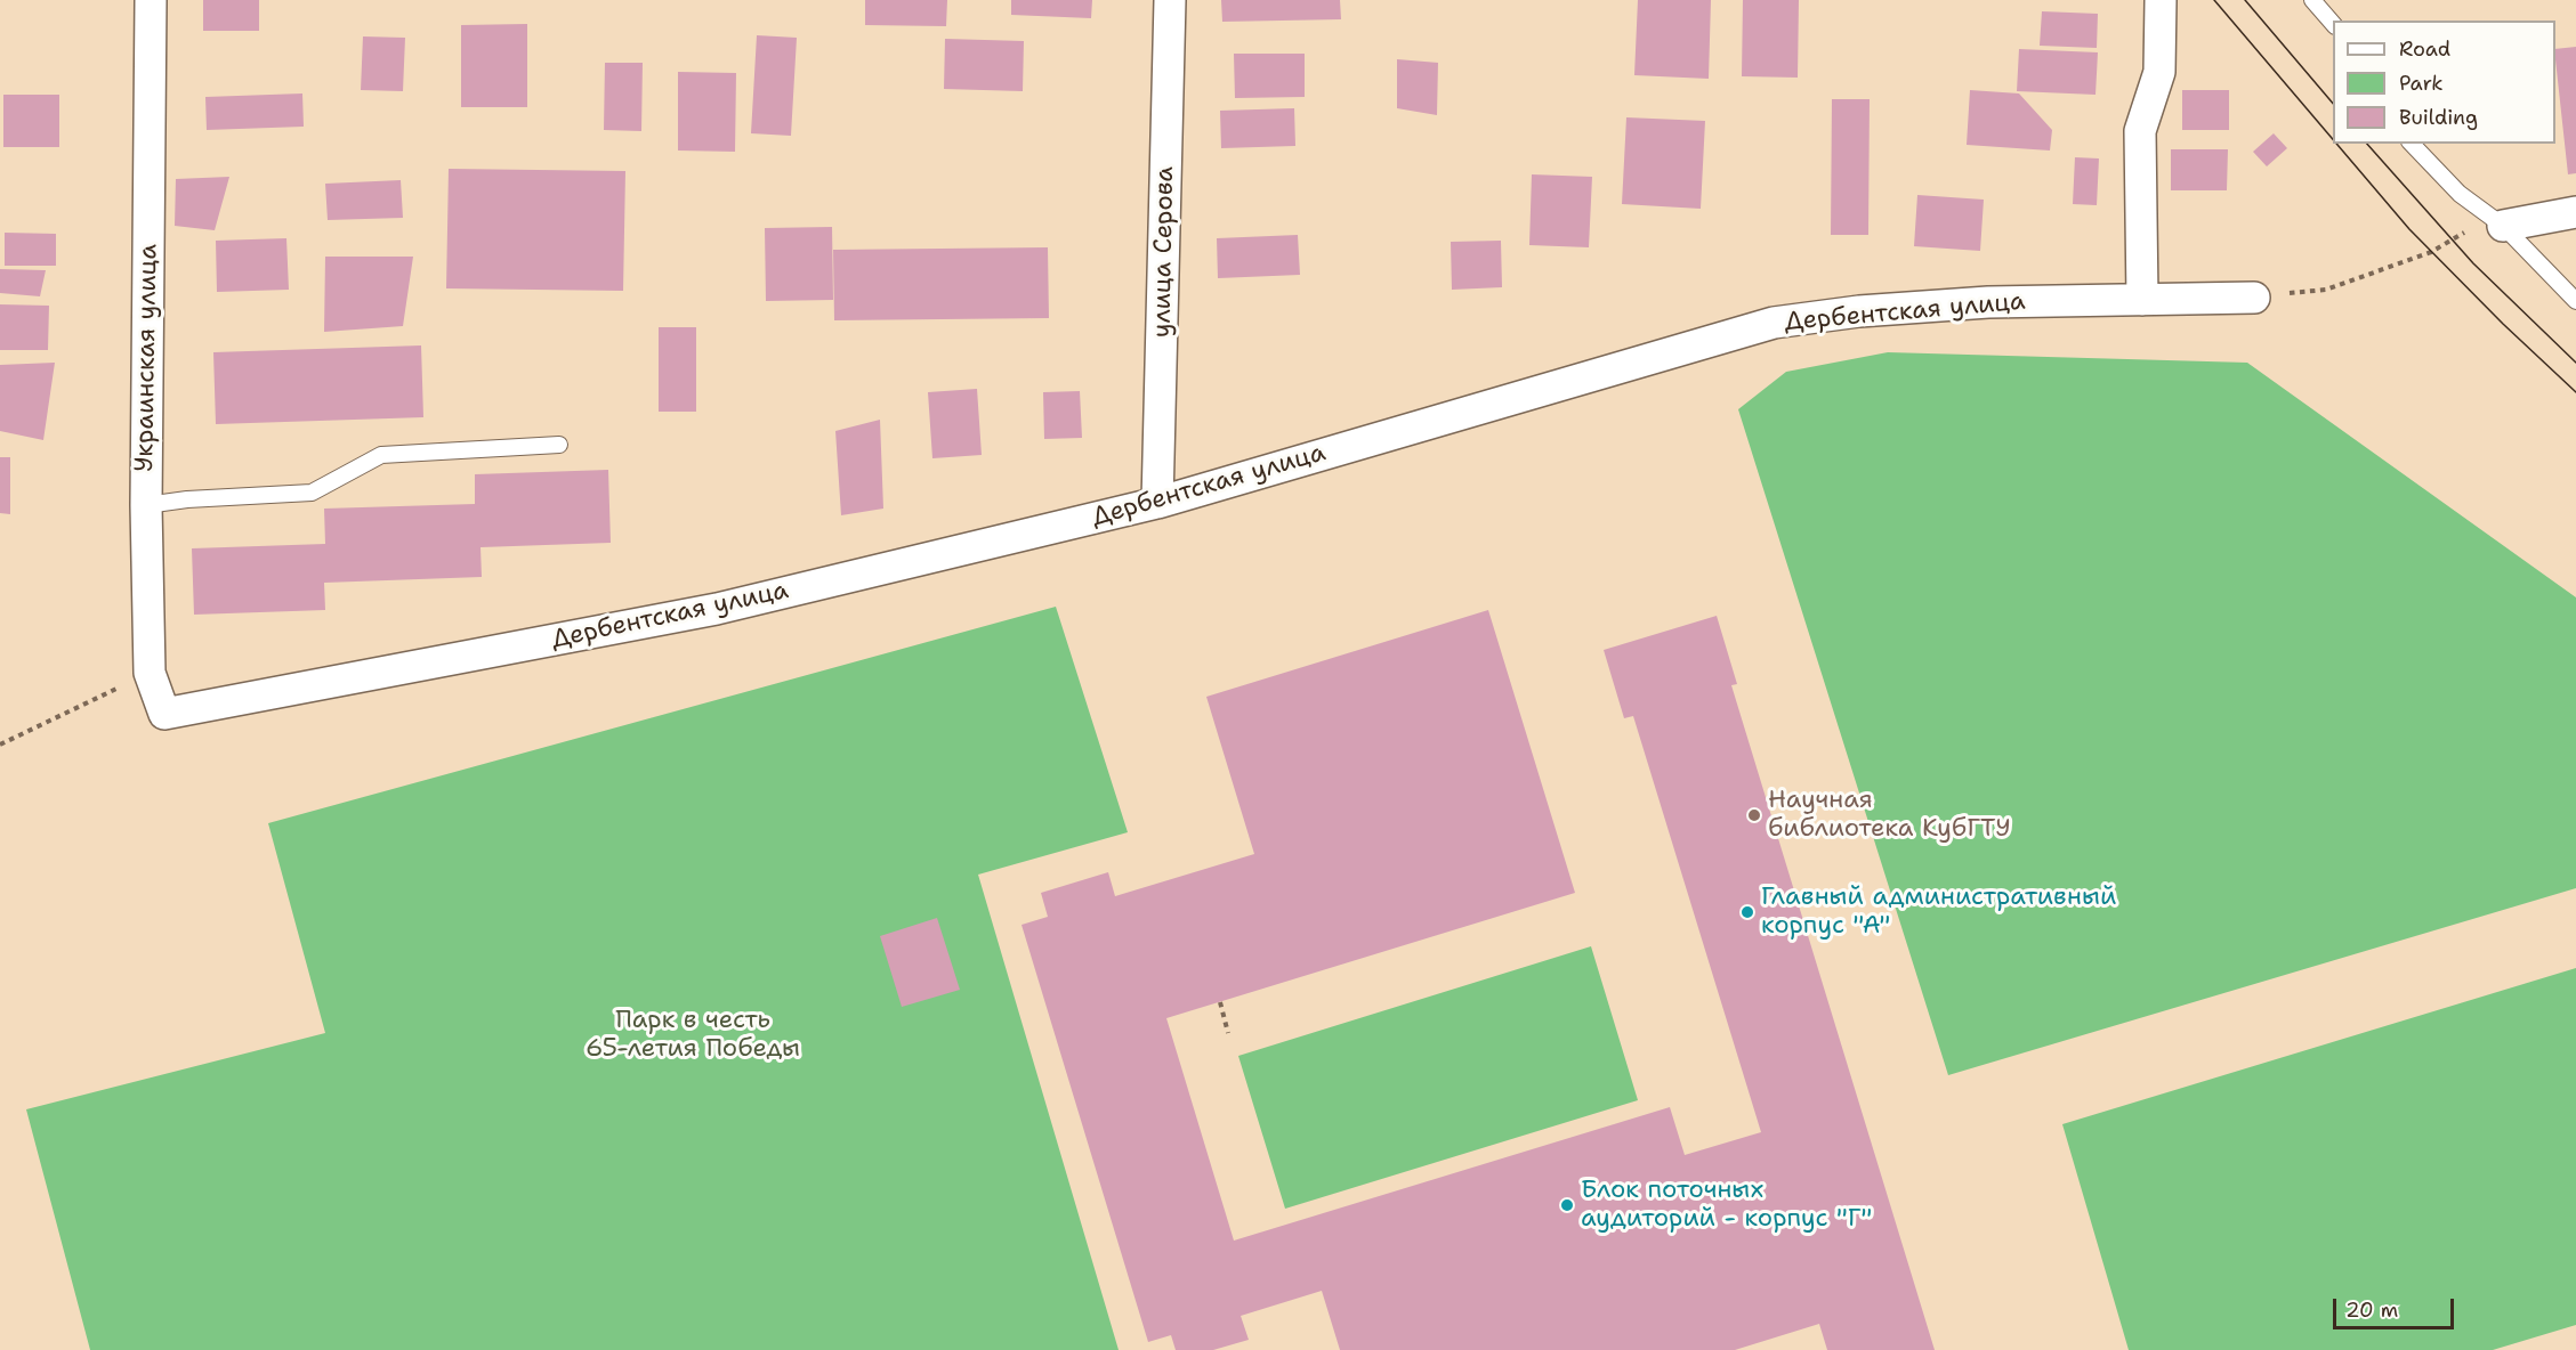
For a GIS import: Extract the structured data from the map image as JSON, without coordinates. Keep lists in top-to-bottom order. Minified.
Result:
{"streets":{"street":["улица Серова","Дербентская улица","Украинская улица"]},"crossings":[["улица Серова","Дербентская улица"],["Дербентская улица","Украинская улица"]],"parks":["Парк в честь 65-летия Победы"],"places":["Научная библиотека КубГТУ","Главный административный корпус \"А\"","Блок поточных аудиторий - корпус \"Г\""],"legend":["Road","Park","Building"],"scale_bar":"20 m"}
